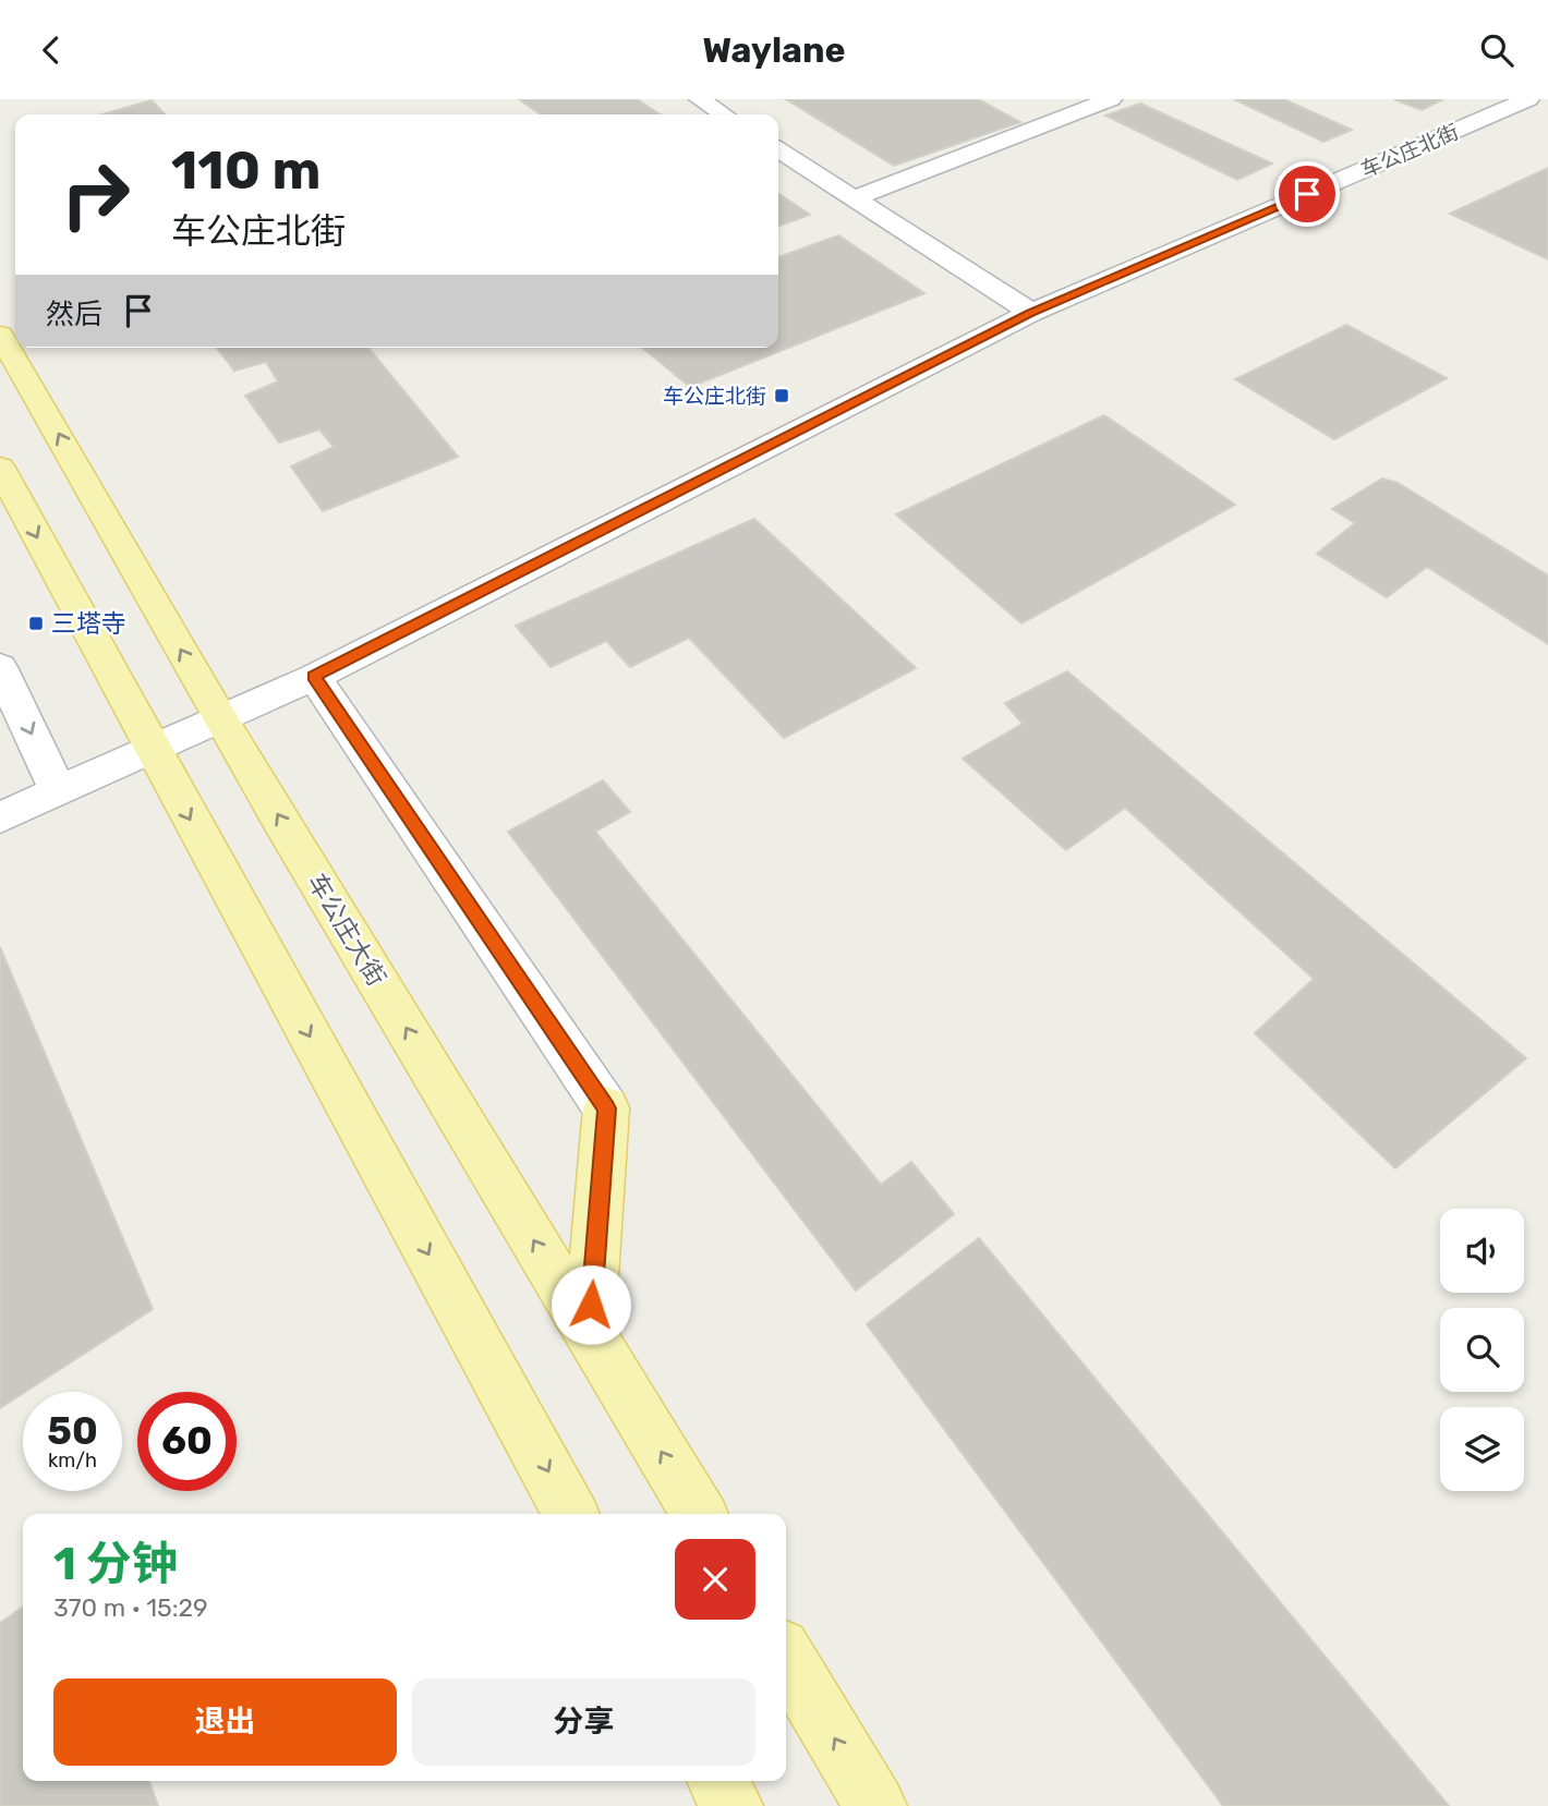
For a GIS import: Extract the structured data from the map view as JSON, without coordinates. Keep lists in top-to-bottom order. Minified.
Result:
{"streets":{"main road":["车公庄大街"],"street":["车公庄北街"]},"crossings":[["车公庄北街","车公庄大街"]],"places":{"transit":["车公庄北街","三塔寺"]},"page":{"header":"Waylane","turn":["110 m","车公庄北街"],"then":"然后","speed":"50 km/h","limit":"60","heading":["1 分钟","370 m · 15:29"],"buttons":["退出","分享"]}}
